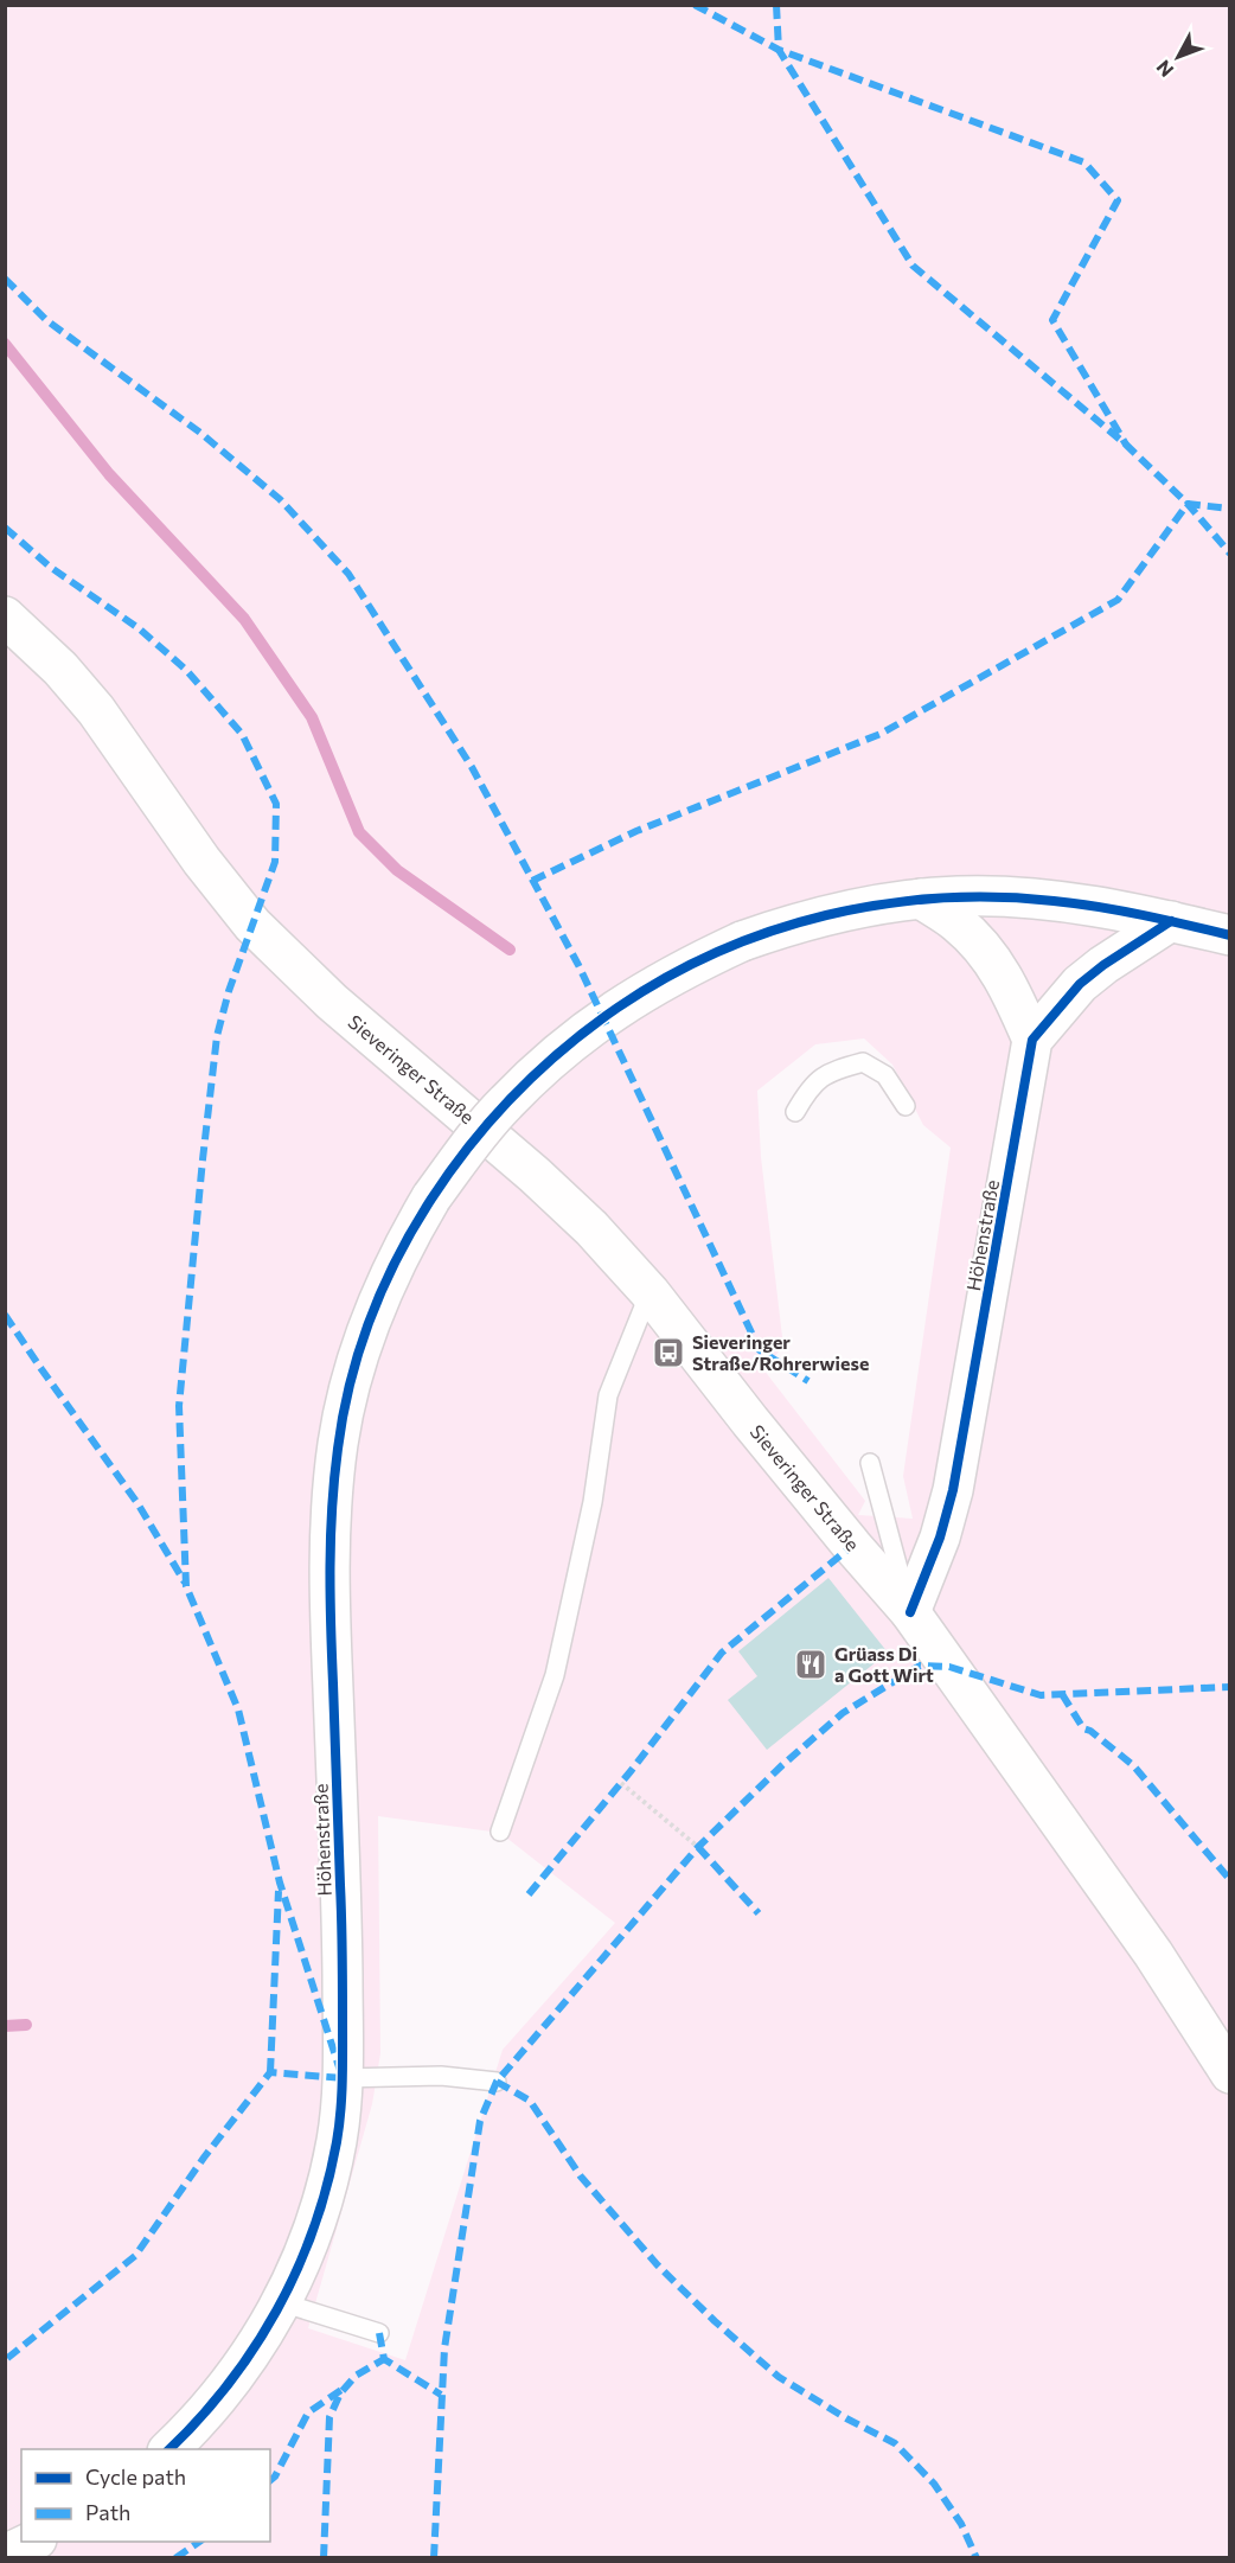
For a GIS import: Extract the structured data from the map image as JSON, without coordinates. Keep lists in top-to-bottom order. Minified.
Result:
{"streets":{"street":["Sieveringer Straße","Höhenstraße"]},"crossings":[["Sieveringer Straße","Höhenstraße"]],"places":{"bus stop":["Sieveringer Straße/Rohrerwiese"],"restaurant":["Grüass Di a Gott Wirt"]},"legend":["Cycle path","Path"],"north":"bottom left"}
